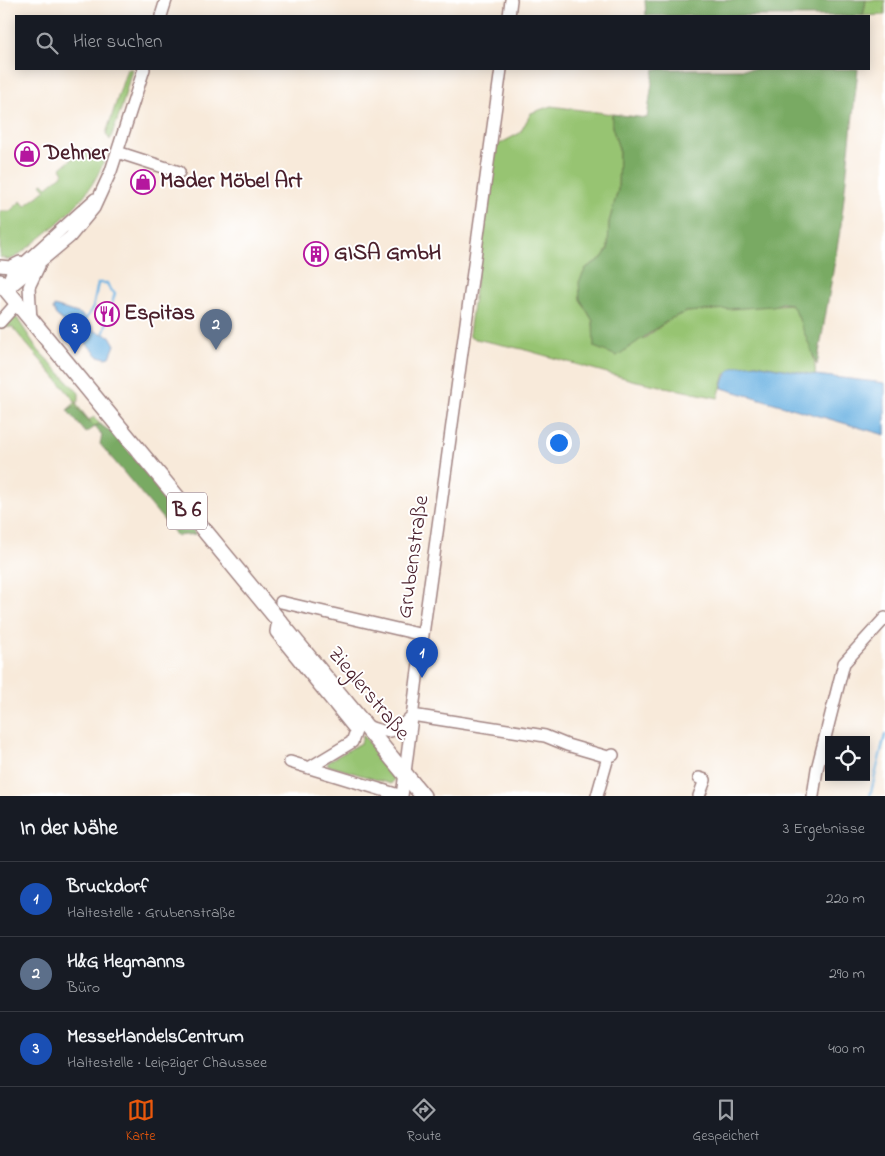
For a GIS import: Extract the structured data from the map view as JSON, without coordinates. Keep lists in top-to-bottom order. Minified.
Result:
{"streets":{"main road":["B 6","Zieglerstraße"],"street":["Grubenstraße"]},"crossings":[["B 6","Zieglerstraße"],["Grubenstraße","Zieglerstraße"]],"places":{"shop":["Dehner","Mader Möbel Art"],"building":["GISA GmbH"],"restaurant":["Espitas"]},"page":{"search":"Hier suchen","pins":["2","3","1"],"heading":["In der Nähe","3 Ergebnisse"],"list":[{"mark":"1","name":"Bruckdorf","note":"Haltestelle · Grubenstraße","value":"220 m"},{"mark":"2","name":"H&G Hegmanns","note":"Büro","value":"290 m"},{"mark":"3","name":"MesseHandelsCentrum","note":"Haltestelle · Leipziger Chaussee","value":"400 m"}],"nav":["Karte","Route","Gespeichert"]}}
